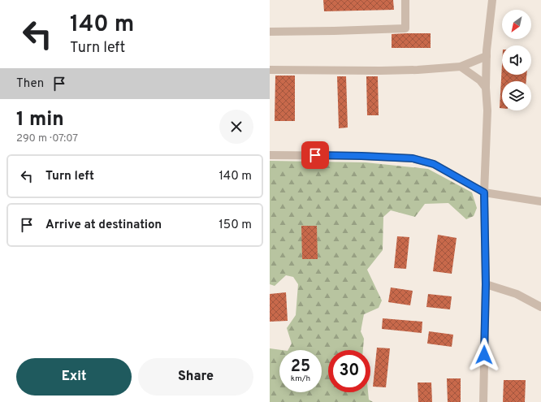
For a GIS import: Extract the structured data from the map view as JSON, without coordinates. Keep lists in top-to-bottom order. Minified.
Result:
{"north":"bottom left","page":{"turn":["140 m","Turn left"],"then":"Then","heading":["1 min","290 m · 07:07"],"list":[{"name":"Turn left","value":"140 m"},{"name":"Arrive at destination","value":"150 m"}],"speed":"25 km/h","limit":"30","buttons":["Exit","Share"]}}
